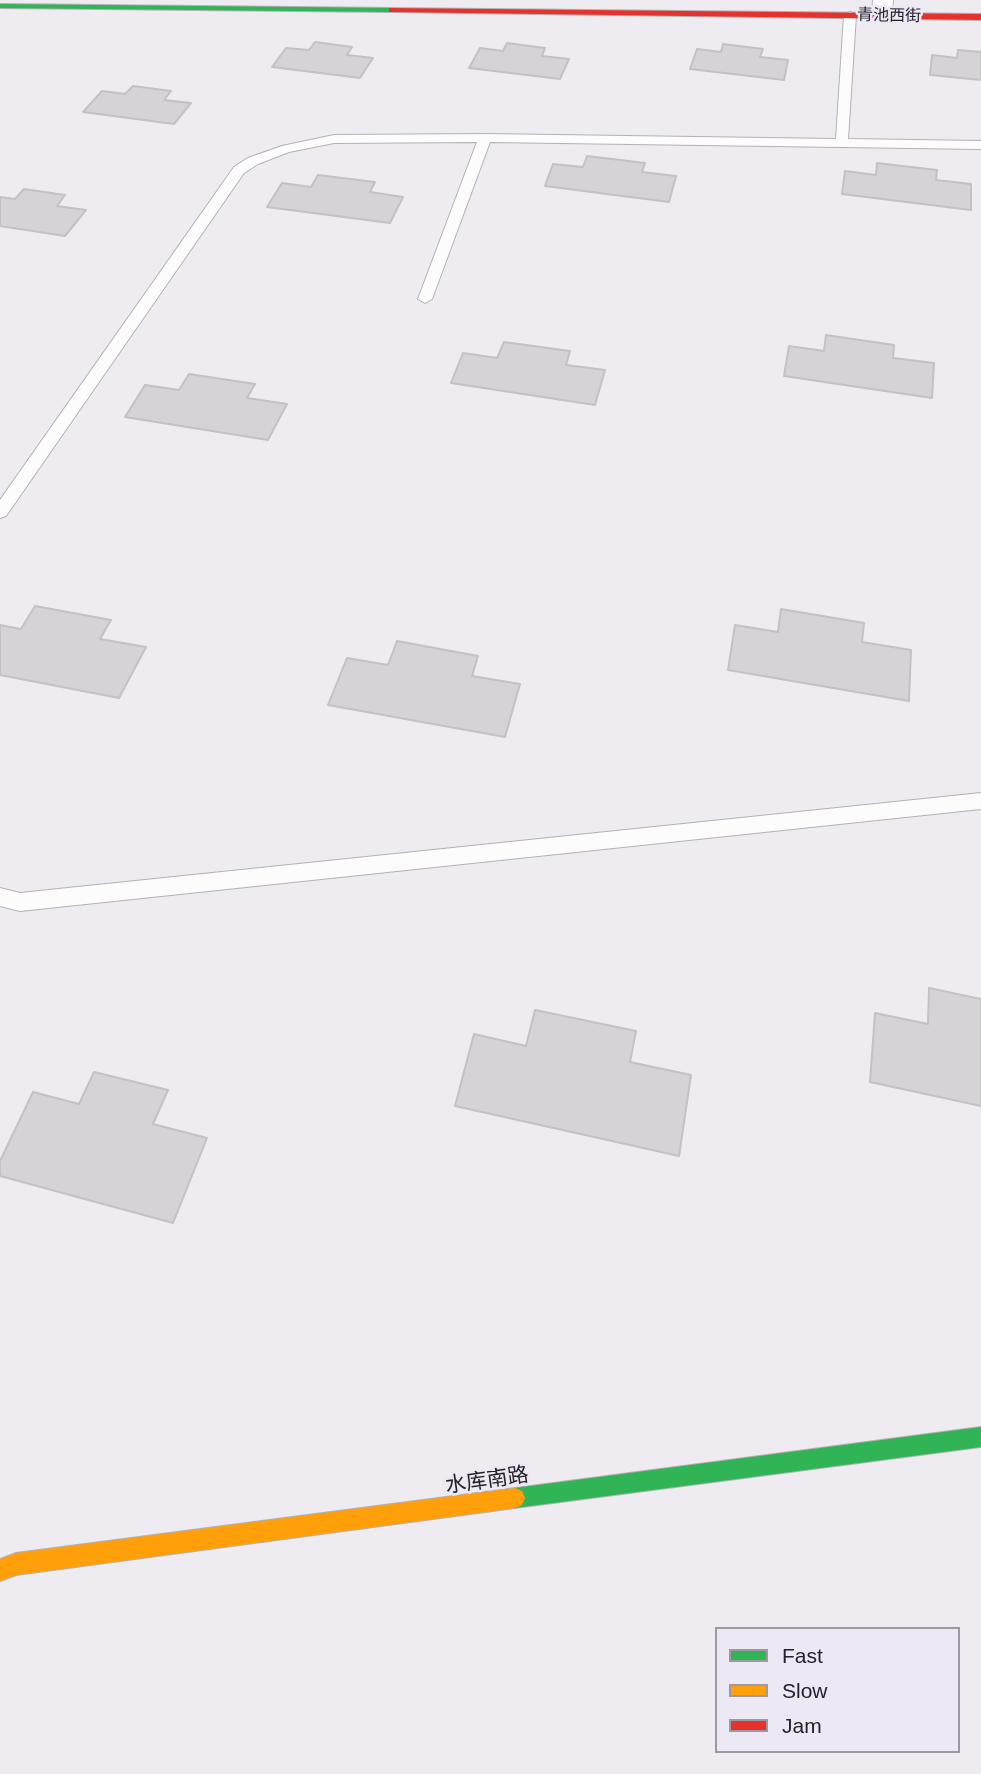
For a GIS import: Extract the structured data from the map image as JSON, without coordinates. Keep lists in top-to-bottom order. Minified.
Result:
{"streets":{"street":["青池西街","水库南路"]},"legend":["Fast","Slow","Jam"]}
